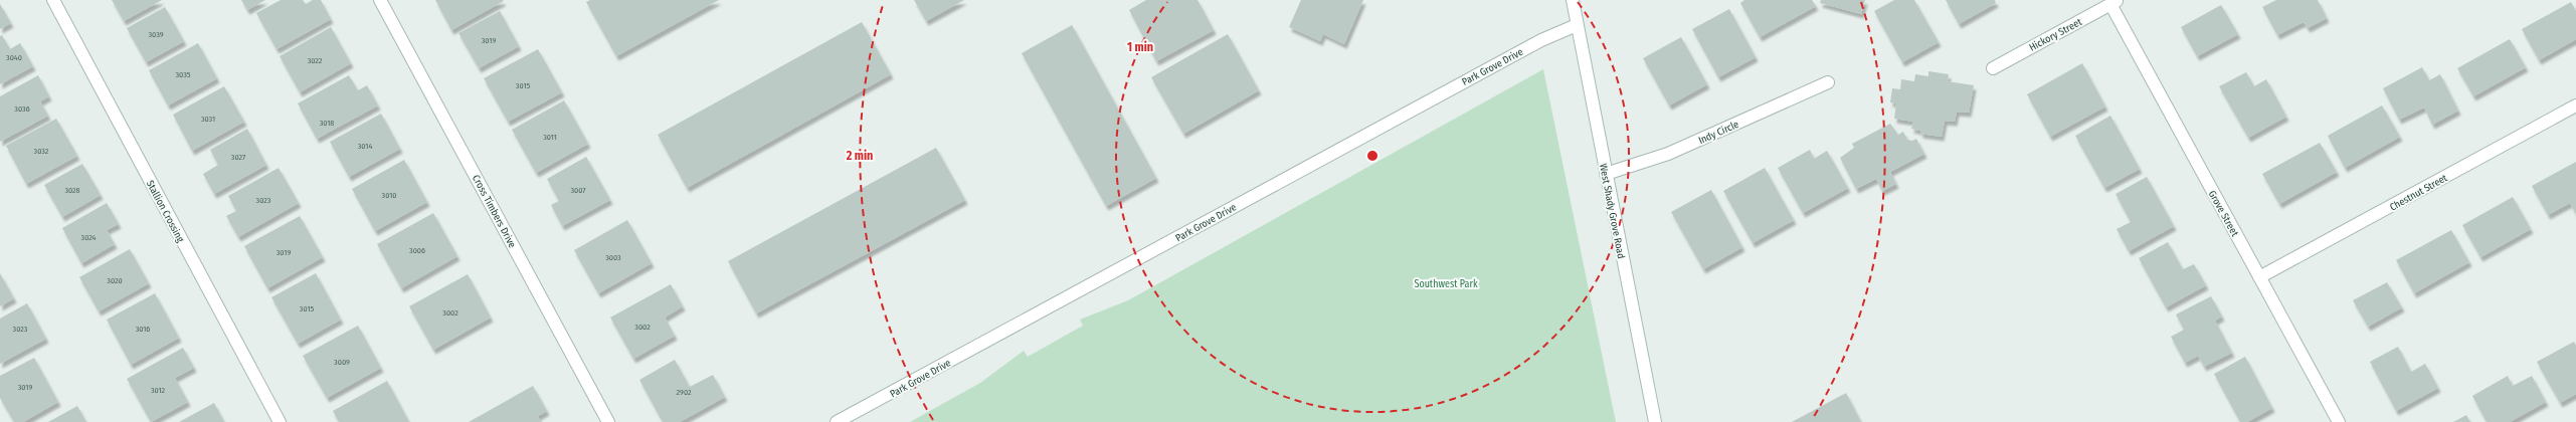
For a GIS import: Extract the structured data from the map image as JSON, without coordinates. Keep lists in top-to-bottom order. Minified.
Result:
{"streets":{"street":["Hickory Street","Park Grove Drive","Indy Circle","Chestnut Street","Stallion Crossing","Cross Timbers Drive","West Shady Grove Road","Grove Street"]},"crossings":[["Hickory Street","Grove Street"],["Park Grove Drive","West Shady Grove Road"],["Indy Circle","West Shady Grove Road"],["Chestnut Street","Grove Street"]],"parks":["Southwest Park"],"house_numbers":["3039","3019","3040","3022","3035","3015","3036","3031","3018","3011","3014","3032","3027","3028","3007","3010","3023","3024","3006","3019","3003","3020","3015","3002","3002","3023","3016","3009","3019","3012","2902"],"rings":["1 min","2 min"]}
